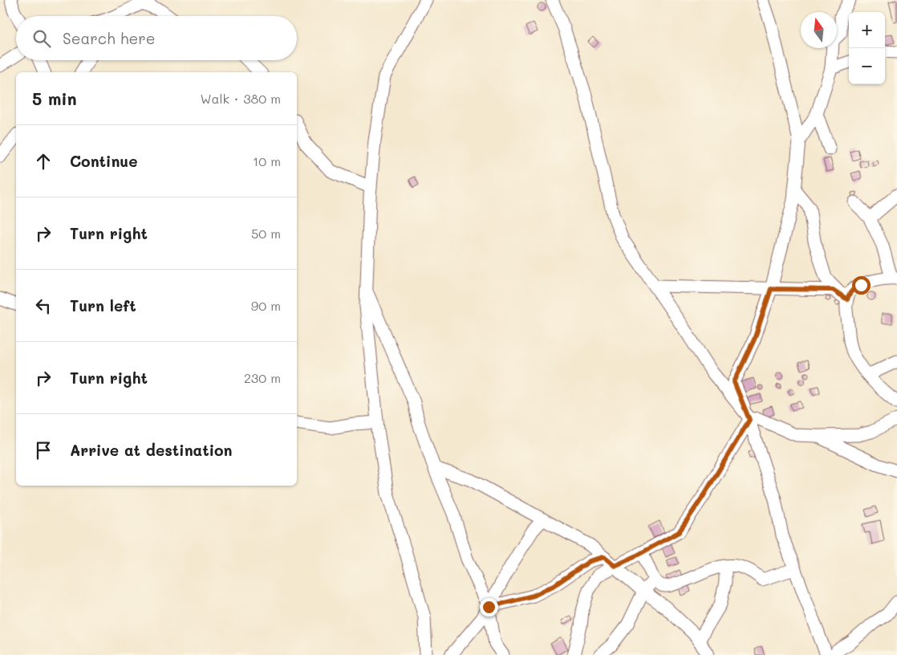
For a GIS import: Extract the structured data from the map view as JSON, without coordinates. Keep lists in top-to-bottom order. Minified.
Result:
{"north":"top","page":{"map_buttons":["+","−"],"search":"Search here","heading":["5 min","Walk · 380 m"],"list":[["Continue","10 m"],["Turn right","50 m"],["Turn left","90 m"],["Turn right","230 m"],"Arrive at destination"]}}
